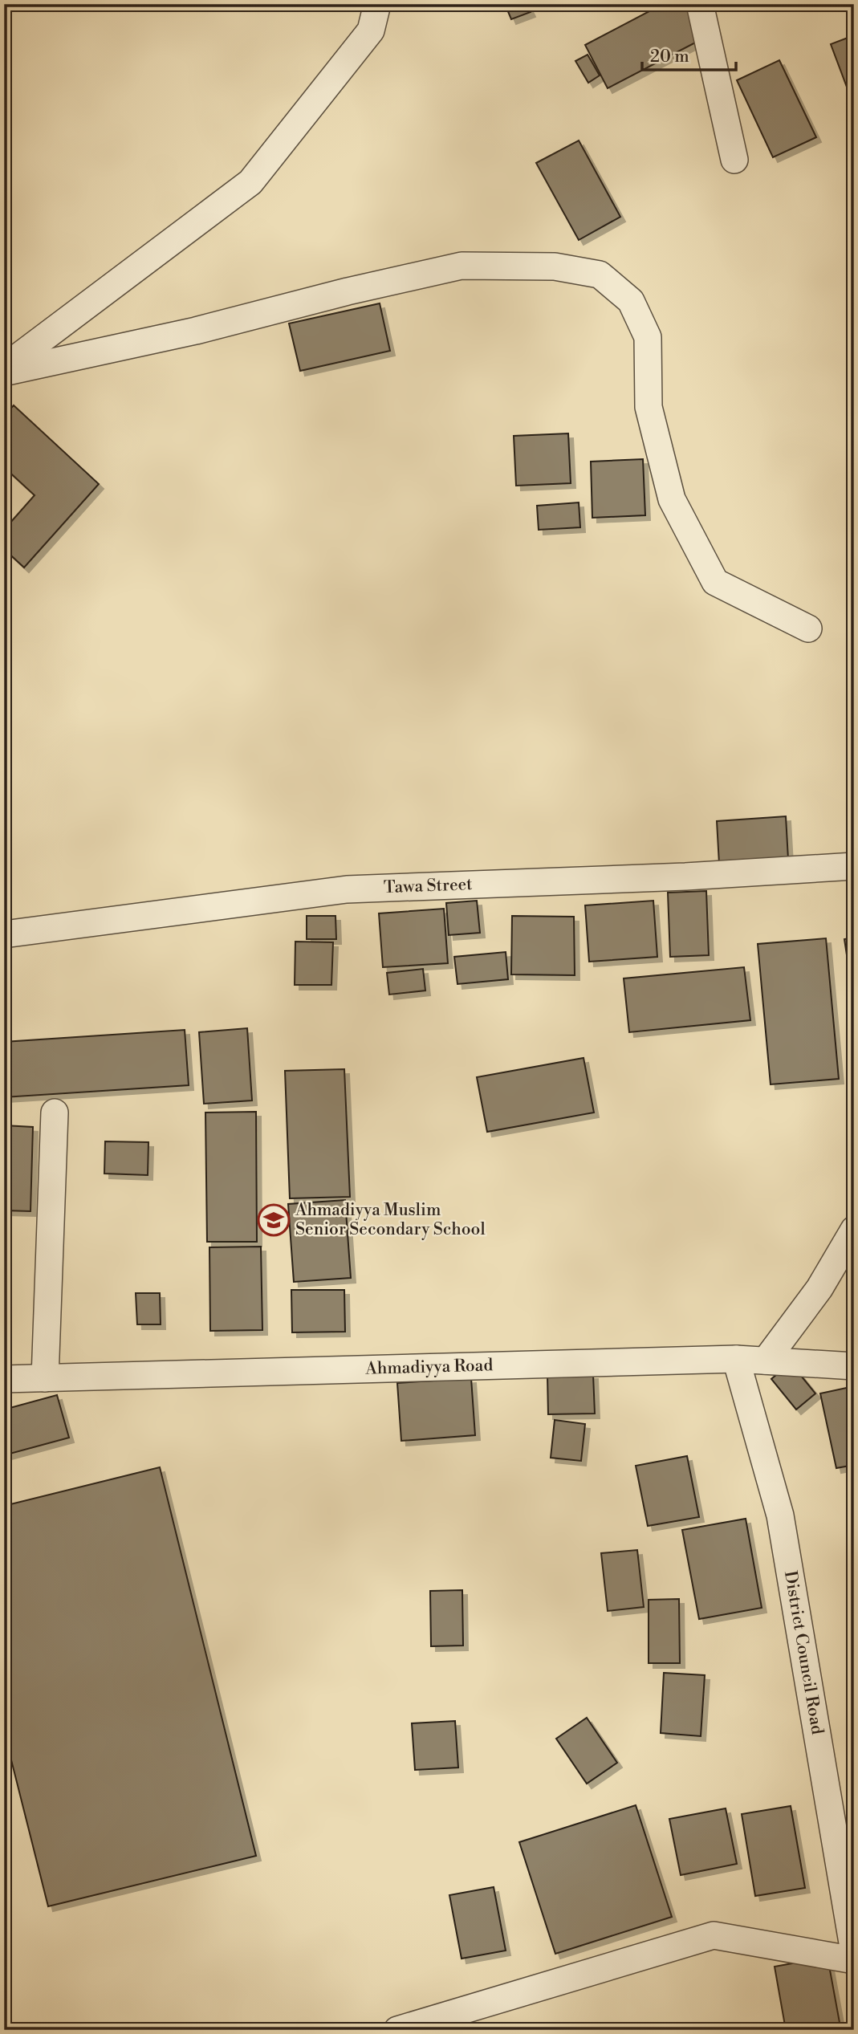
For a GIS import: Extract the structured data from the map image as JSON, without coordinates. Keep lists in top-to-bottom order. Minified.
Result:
{"streets":{"street":["Tawa Street","Ahmadiyya Road","District Council Road"]},"crossings":[["Ahmadiyya Road","District Council Road"]],"places":{"school or university":["Ahmadiyya Muslim Senior Secondary School"]},"scale_bar":"20 m"}
